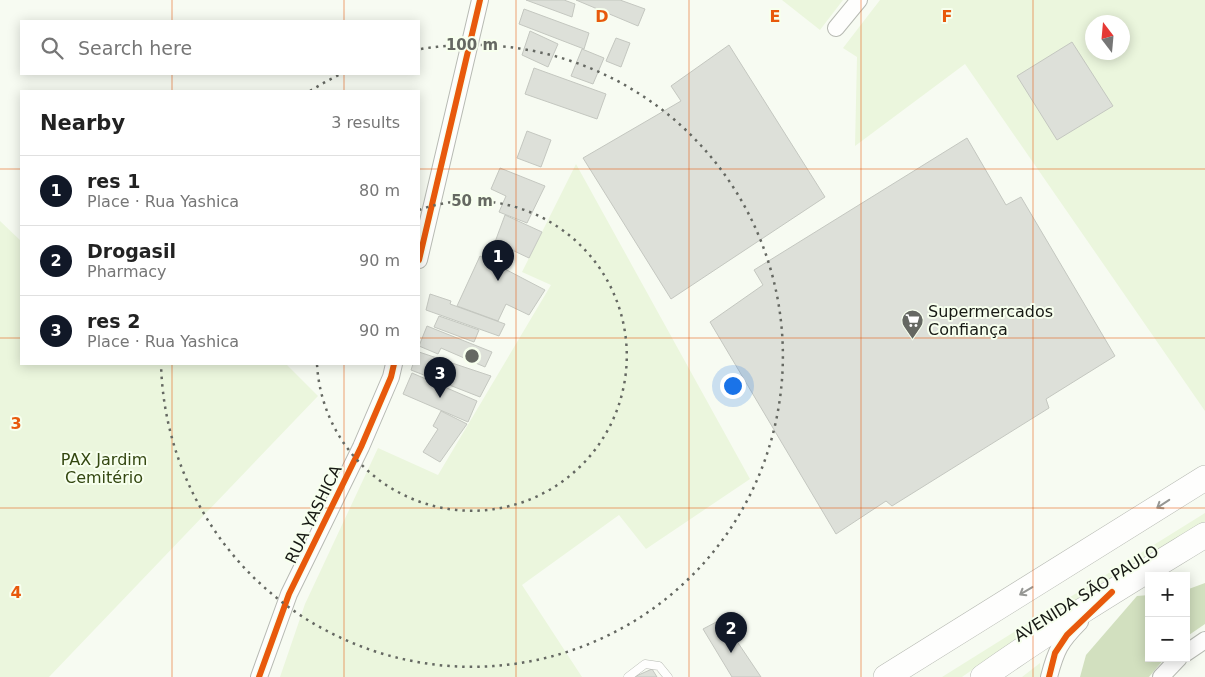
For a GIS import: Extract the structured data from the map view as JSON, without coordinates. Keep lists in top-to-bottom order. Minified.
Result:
{"streets":{"main road":["AVENIDA SÃO PAULO"],"street":["RUA YASHICA"]},"parks":["PAX Jardim Cemitério"],"places":{"supermarket":["Supermercados Confiança"]},"north":"top","page":{"search":"Search here","heading":["Nearby","3 results"],"list":[{"mark":"1","name":"res 1","note":"Place · Rua Yashica","value":"80 m"},{"mark":"2","name":"Drogasil","note":"Pharmacy","value":"90 m"},{"mark":"3","name":"res 2","note":"Place · Rua Yashica","value":"90 m"}],"pins":["1","3","2"],"map_buttons":["+","−"]},"grid":{"columns":["D","E","F"],"rows":["3","4"]},"rings":["100 m","50 m"]}
